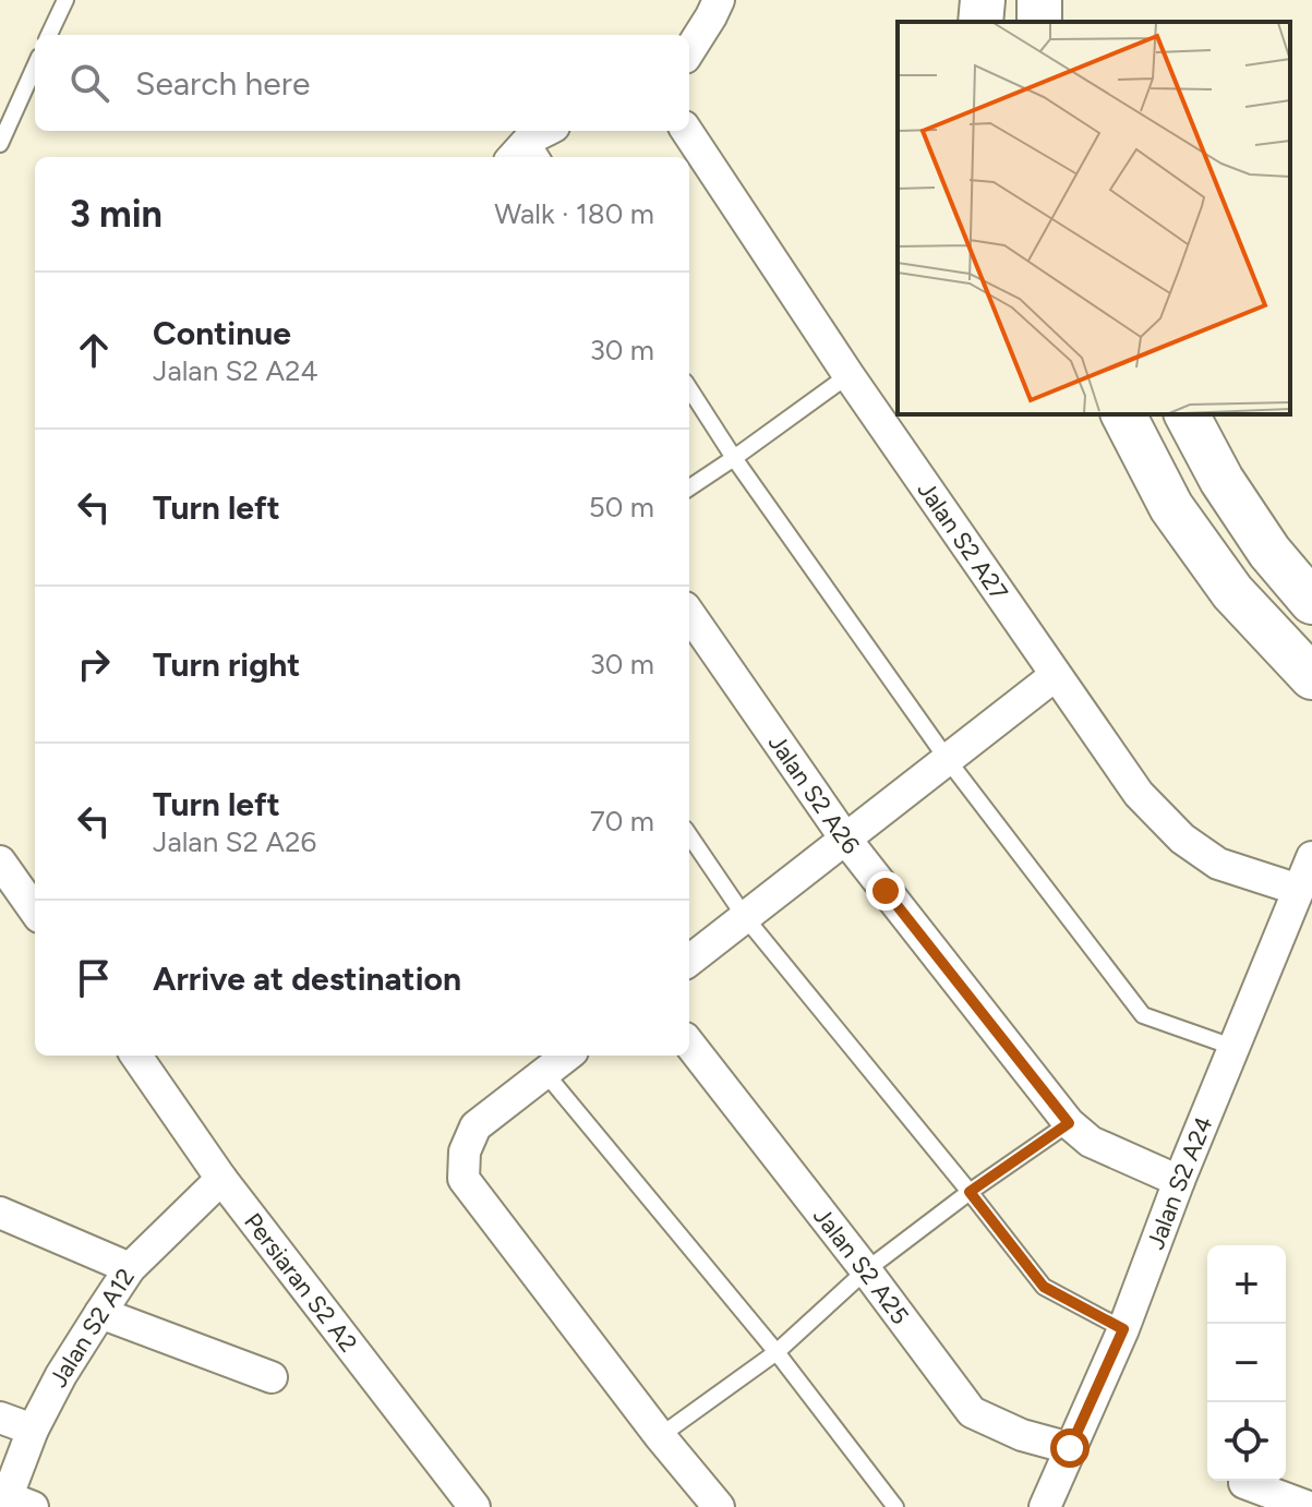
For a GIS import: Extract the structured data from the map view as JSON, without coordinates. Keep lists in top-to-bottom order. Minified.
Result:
{"streets":{"street":["Jalan S2 A27","Jalan S2 A26","Jalan S2 A24","Jalan S2 A25","Persiaran S2 A2","Jalan S2 A12"]},"crossings":[["Jalan S2 A27","Jalan S2 A24"],["Jalan S2 A26","Jalan S2 A24"],["Jalan S2 A24","Jalan S2 A25"],["Persiaran S2 A2","Jalan S2 A12"]],"page":{"search":"Search here","heading":["3 min","Walk · 180 m"],"list":[["Continue","Jalan S2 A24","30 m"],["Turn left","50 m"],["Turn right","30 m"],["Turn left","Jalan S2 A26","70 m"],"Arrive at destination"],"map_buttons":["+","−"]}}
